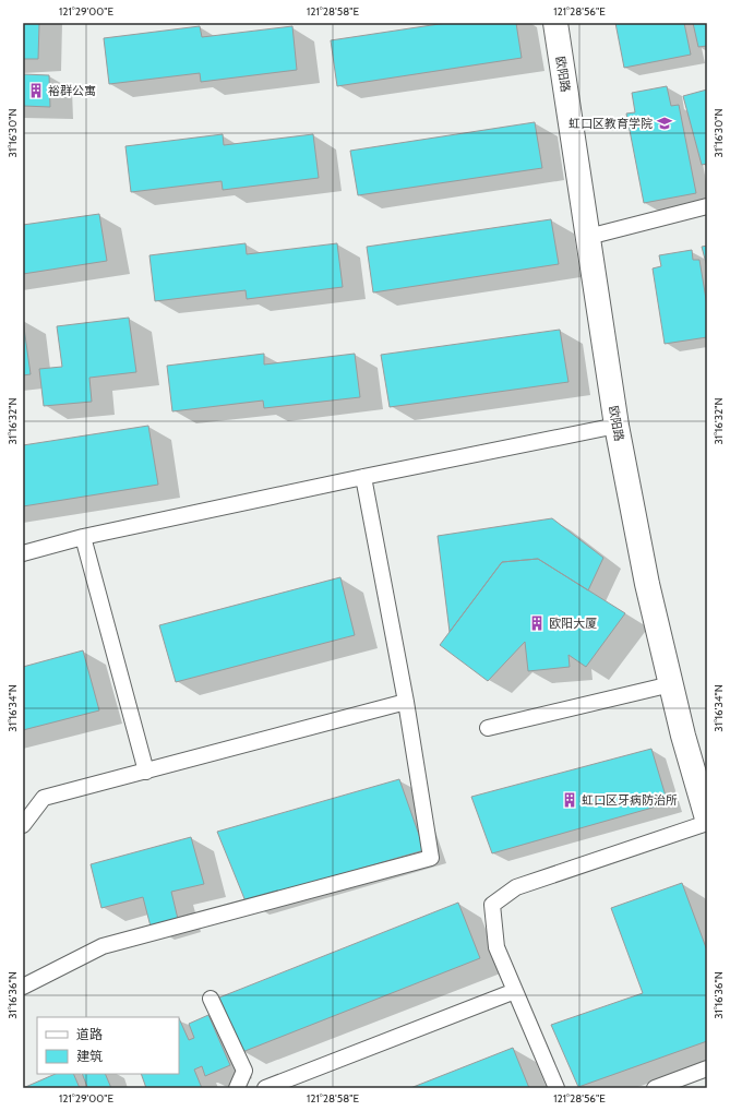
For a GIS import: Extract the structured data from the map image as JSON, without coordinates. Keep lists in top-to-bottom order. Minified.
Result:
{"streets":{"street":["欧阳路"]},"places":{"building":["裕群公寓","欧阳大厦","虹口区牙病防治所"],"school or university":["虹口区教育学院"]},"legend":["道路","建筑"],"coordinates":["121°29'00\"E","121°28'58\"E","121°28'56\"E","31°16'30\"N","31°16'32\"N","31°16'34\"N","31°16'36\"N"]}
